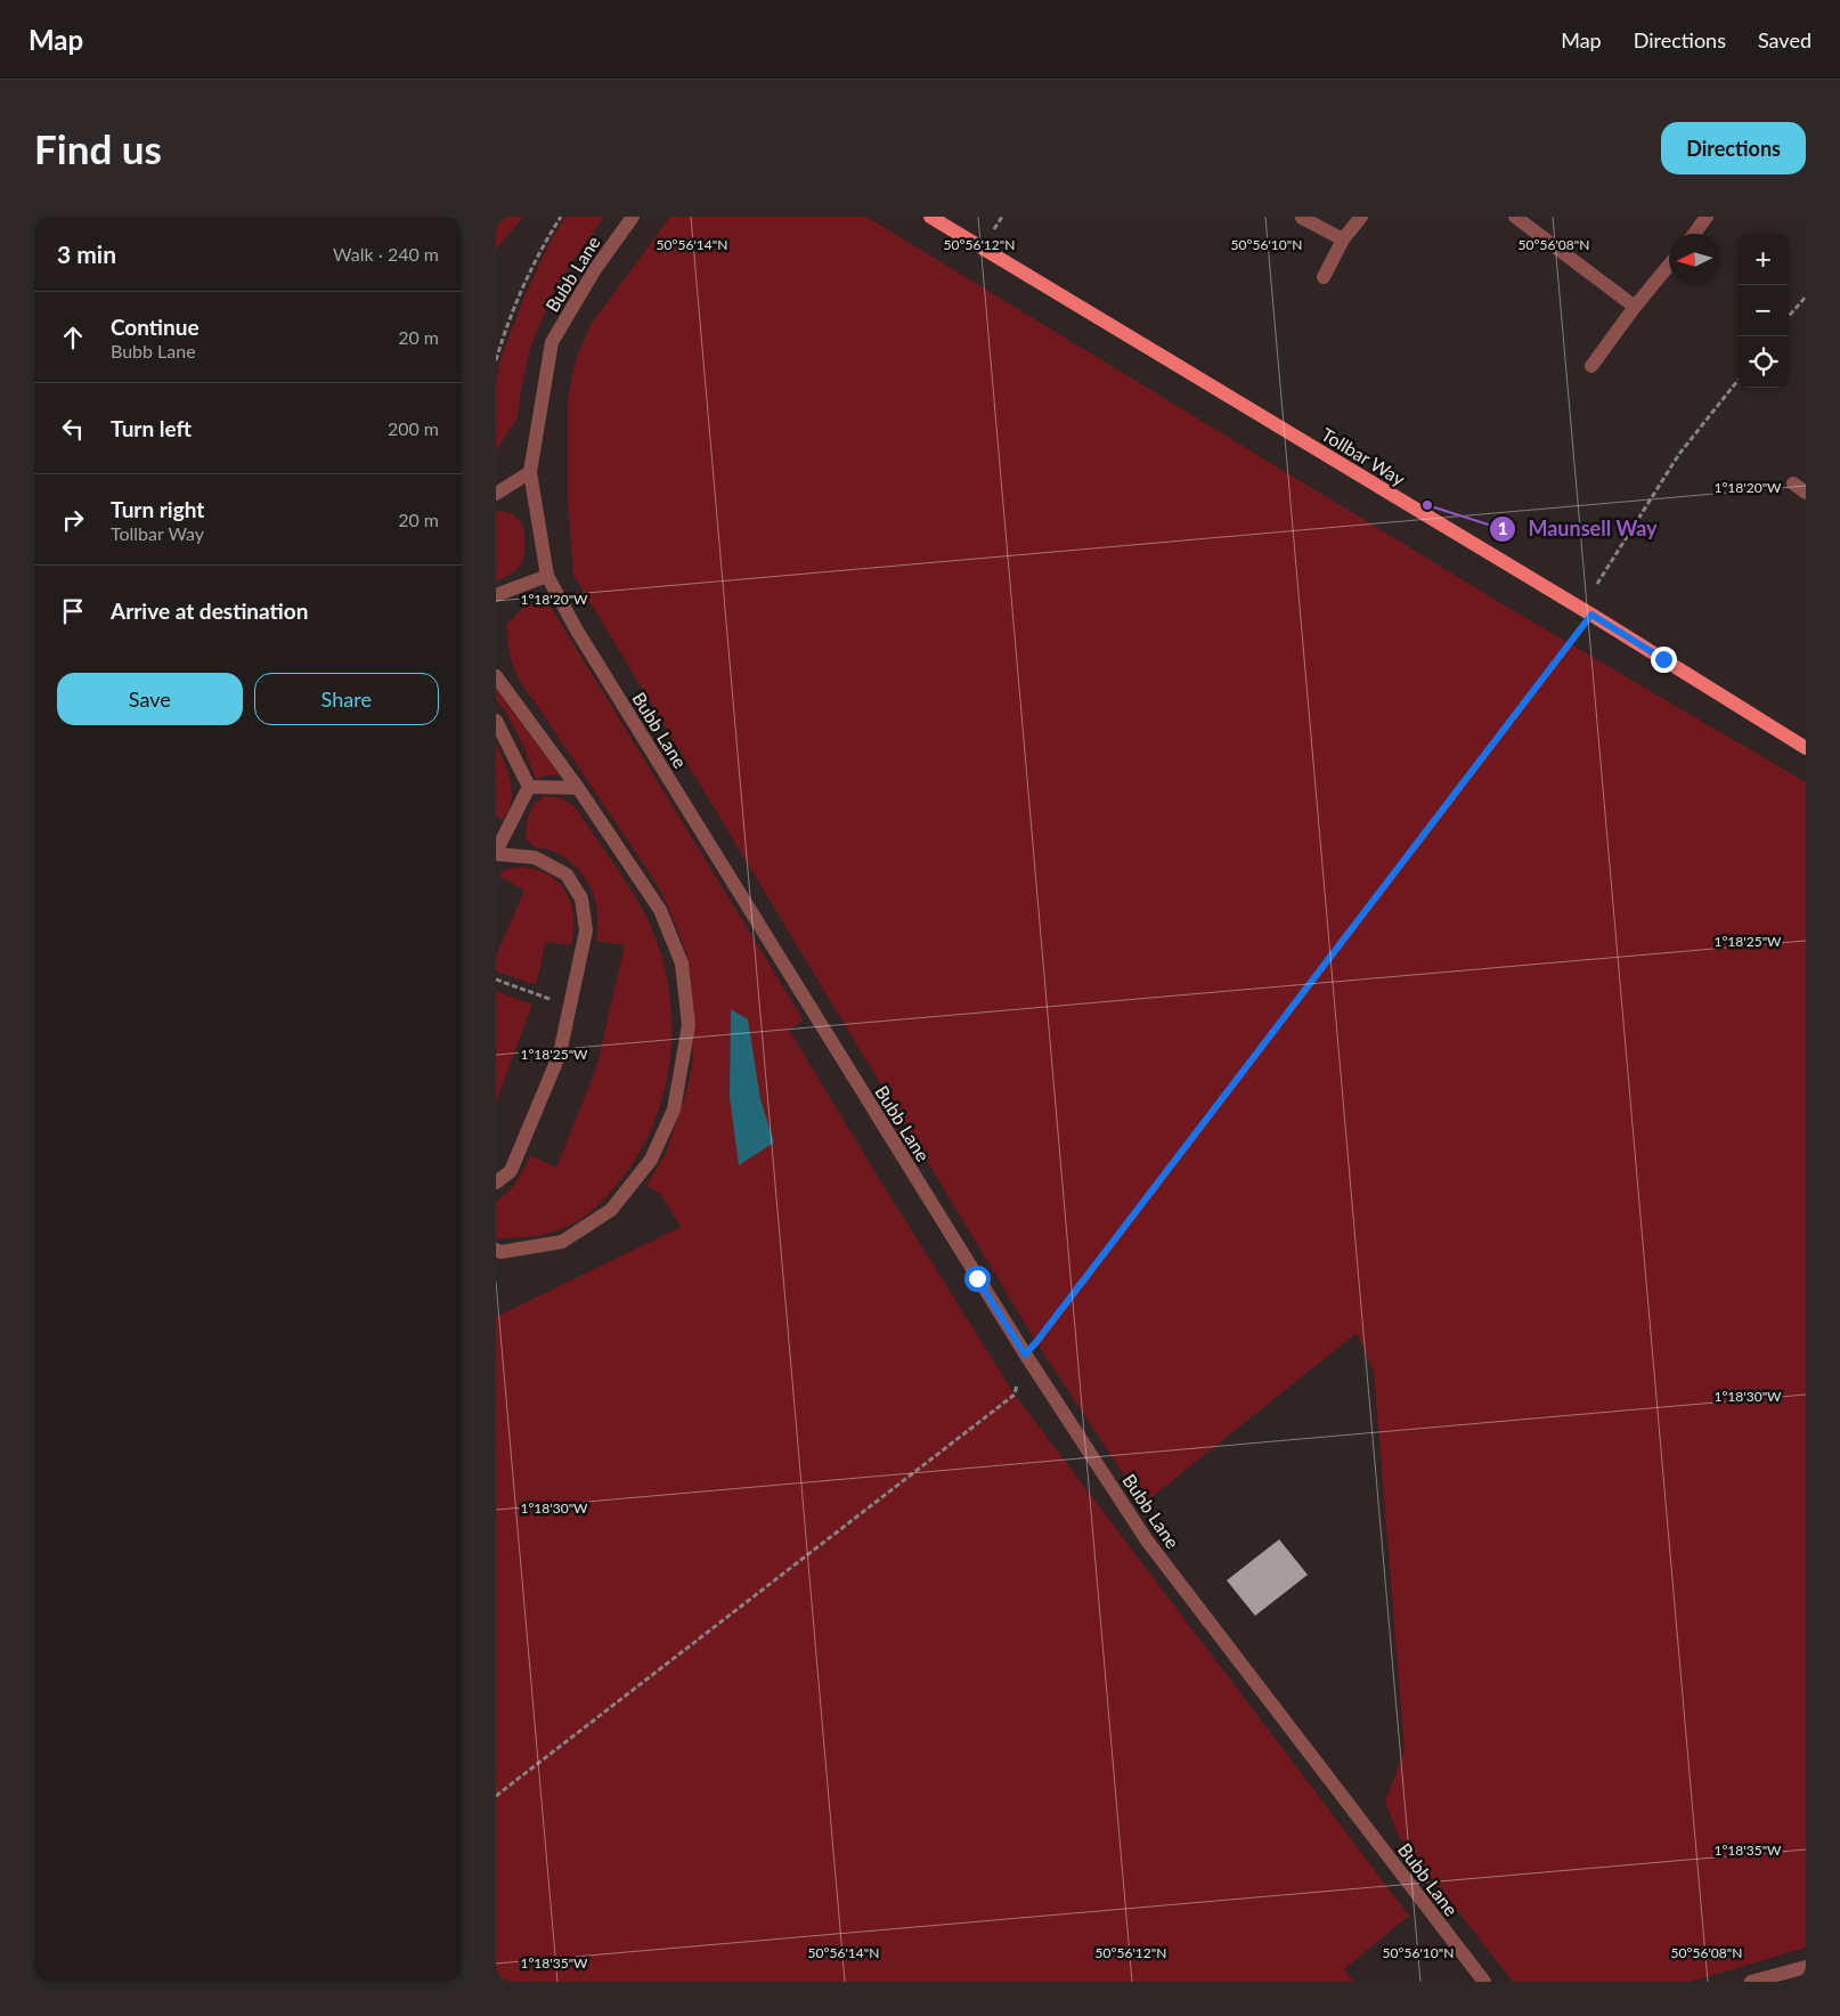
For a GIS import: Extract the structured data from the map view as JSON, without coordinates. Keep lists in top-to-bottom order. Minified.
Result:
{"streets":{"main road":["Tollbar Way"],"street":["Bubb Lane"]},"places":["Maunsell Way"],"north":"left","page":{"header":"Map","nav":["Map","Directions","Saved"],"buttons":["Directions",["Save","Share"]],"title":"Find us","heading":["3 min","Walk · 240 m"],"map_buttons":["+","−"],"list":[["Continue","Bubb Lane","20 m"],["Turn left","200 m"],["Turn right","Tollbar Way","20 m"],"Arrive at destination"]},"coordinates":["50°56'14\"N","50°56'12\"N","50°56'10\"N","50°56'08\"N","1°18'20\"W","1°18'25\"W","1°18'30\"W","1°18'35\"W"]}
